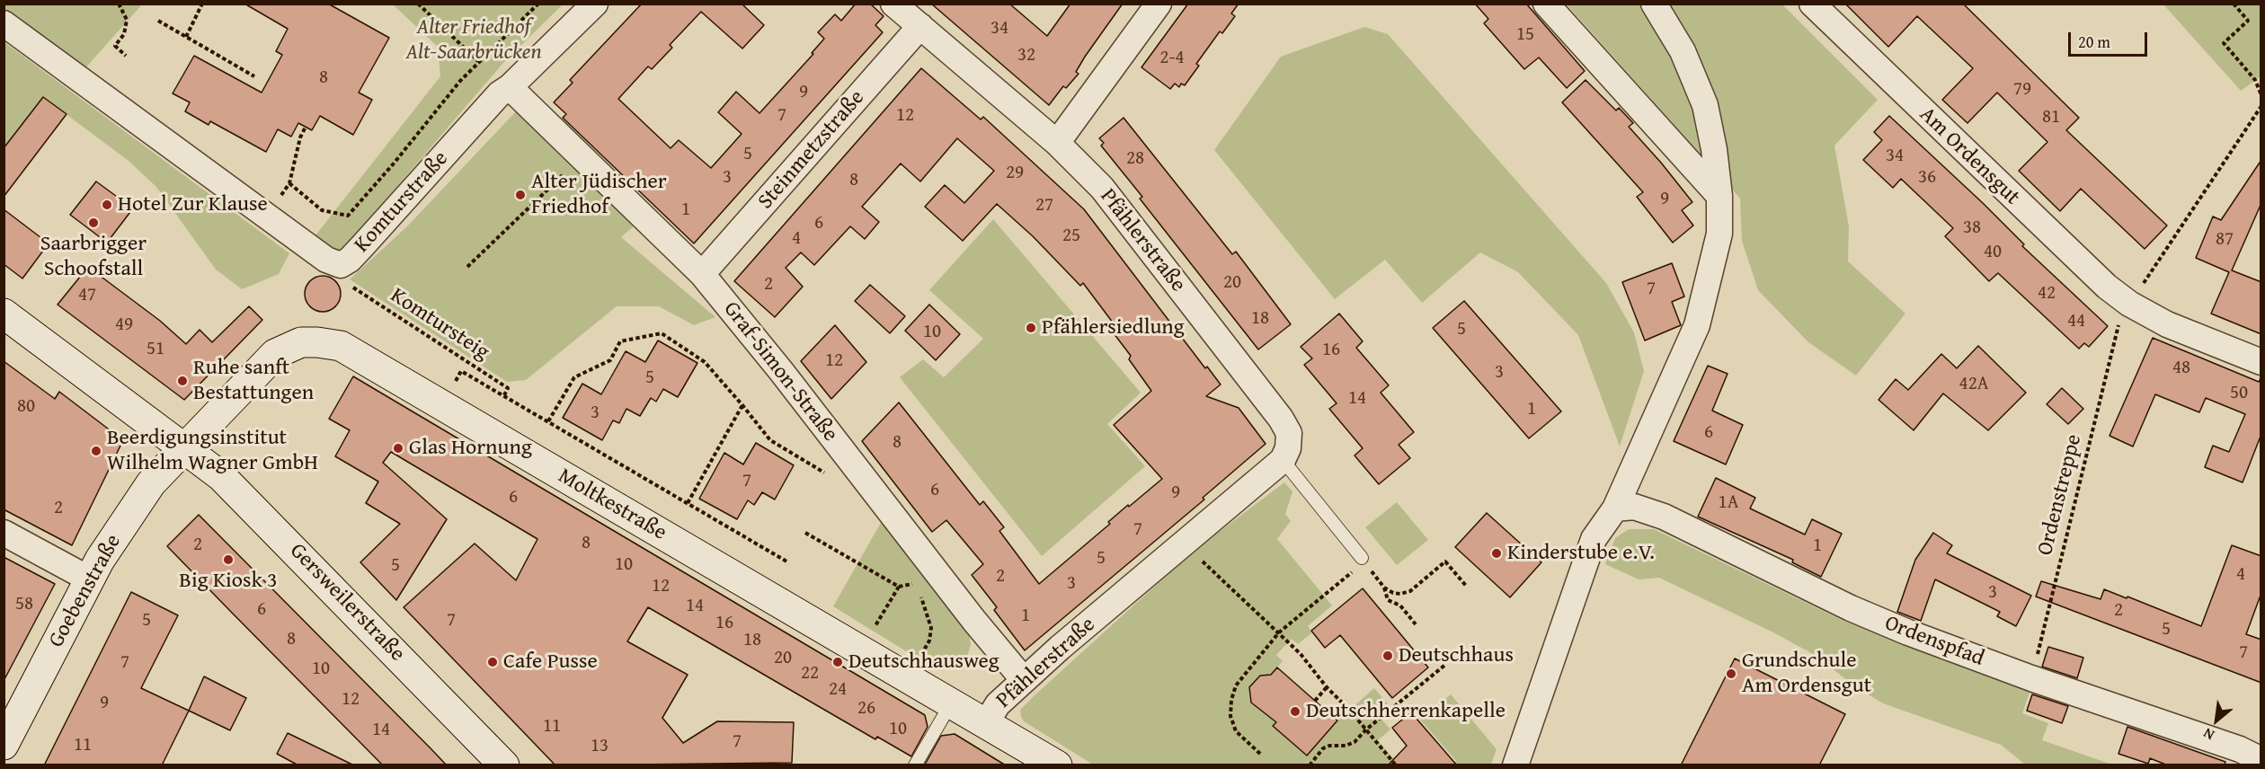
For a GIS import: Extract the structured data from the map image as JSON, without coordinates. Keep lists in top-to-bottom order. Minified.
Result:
{"streets":{"street":["Steinmetzstraße","Am Ordensgut","Komturstraße","Pfählerstraße","Graf-Simon-Straße","Moltkestraße","Goebenstraße","Gersweilerstraße","Ordenspfad"],"path":["Komtursteig","Ordenstreppe"]},"crossings":[["Steinmetzstraße","Pfählerstraße"],["Steinmetzstraße","Graf-Simon-Straße"],["Am Ordensgut","Ordenstreppe"],["Komturstraße","Graf-Simon-Straße"],["Pfählerstraße","Graf-Simon-Straße"],["Pfählerstraße","Moltkestraße"],["Ordenstreppe","Ordenspfad"],["Moltkestraße","Goebenstraße"],["Moltkestraße","Gersweilerstraße"],["Goebenstraße","Gersweilerstraße"]],"parks":["Alter Friedhof Alt-Saarbrücken"],"places":["Alter Jüdischer Friedhof","Hotel Zur Klause","Saarbrigger Schoofstall","Pfählersiedlung","Ruhe sanft Bestattungen","Glas Hornung","Beerdigungsinstitut Wilhelm Wagner GmbH","Kinderstube e.V.","Big Kiosk 3","Deutschhaus","Cafe Pusse","Deutschhausweg","Grundschule Am Ordensgut","Deutschherrenkapelle"],"house_numbers":["34","15","32","2-4","8","79","9","7","12","81","5","34","28","29","3","36","8","9","27","1","6","38","25","4","87","40","20","2","7","42","47","18","44","49","5","10","51","16","12","48","3","5","42A","50","14","80","1","3","6","8","7","6","9","6","1A","2","7","8","2","1","5","10","5","4","2","3","12","3","58","14","6","2","1","5","7","16","5","8","18","7","20","7","10","22","24","12","9","26","11","10","14","7","11","13"],"scale_bar":"20 m","north":"bottom left"}
